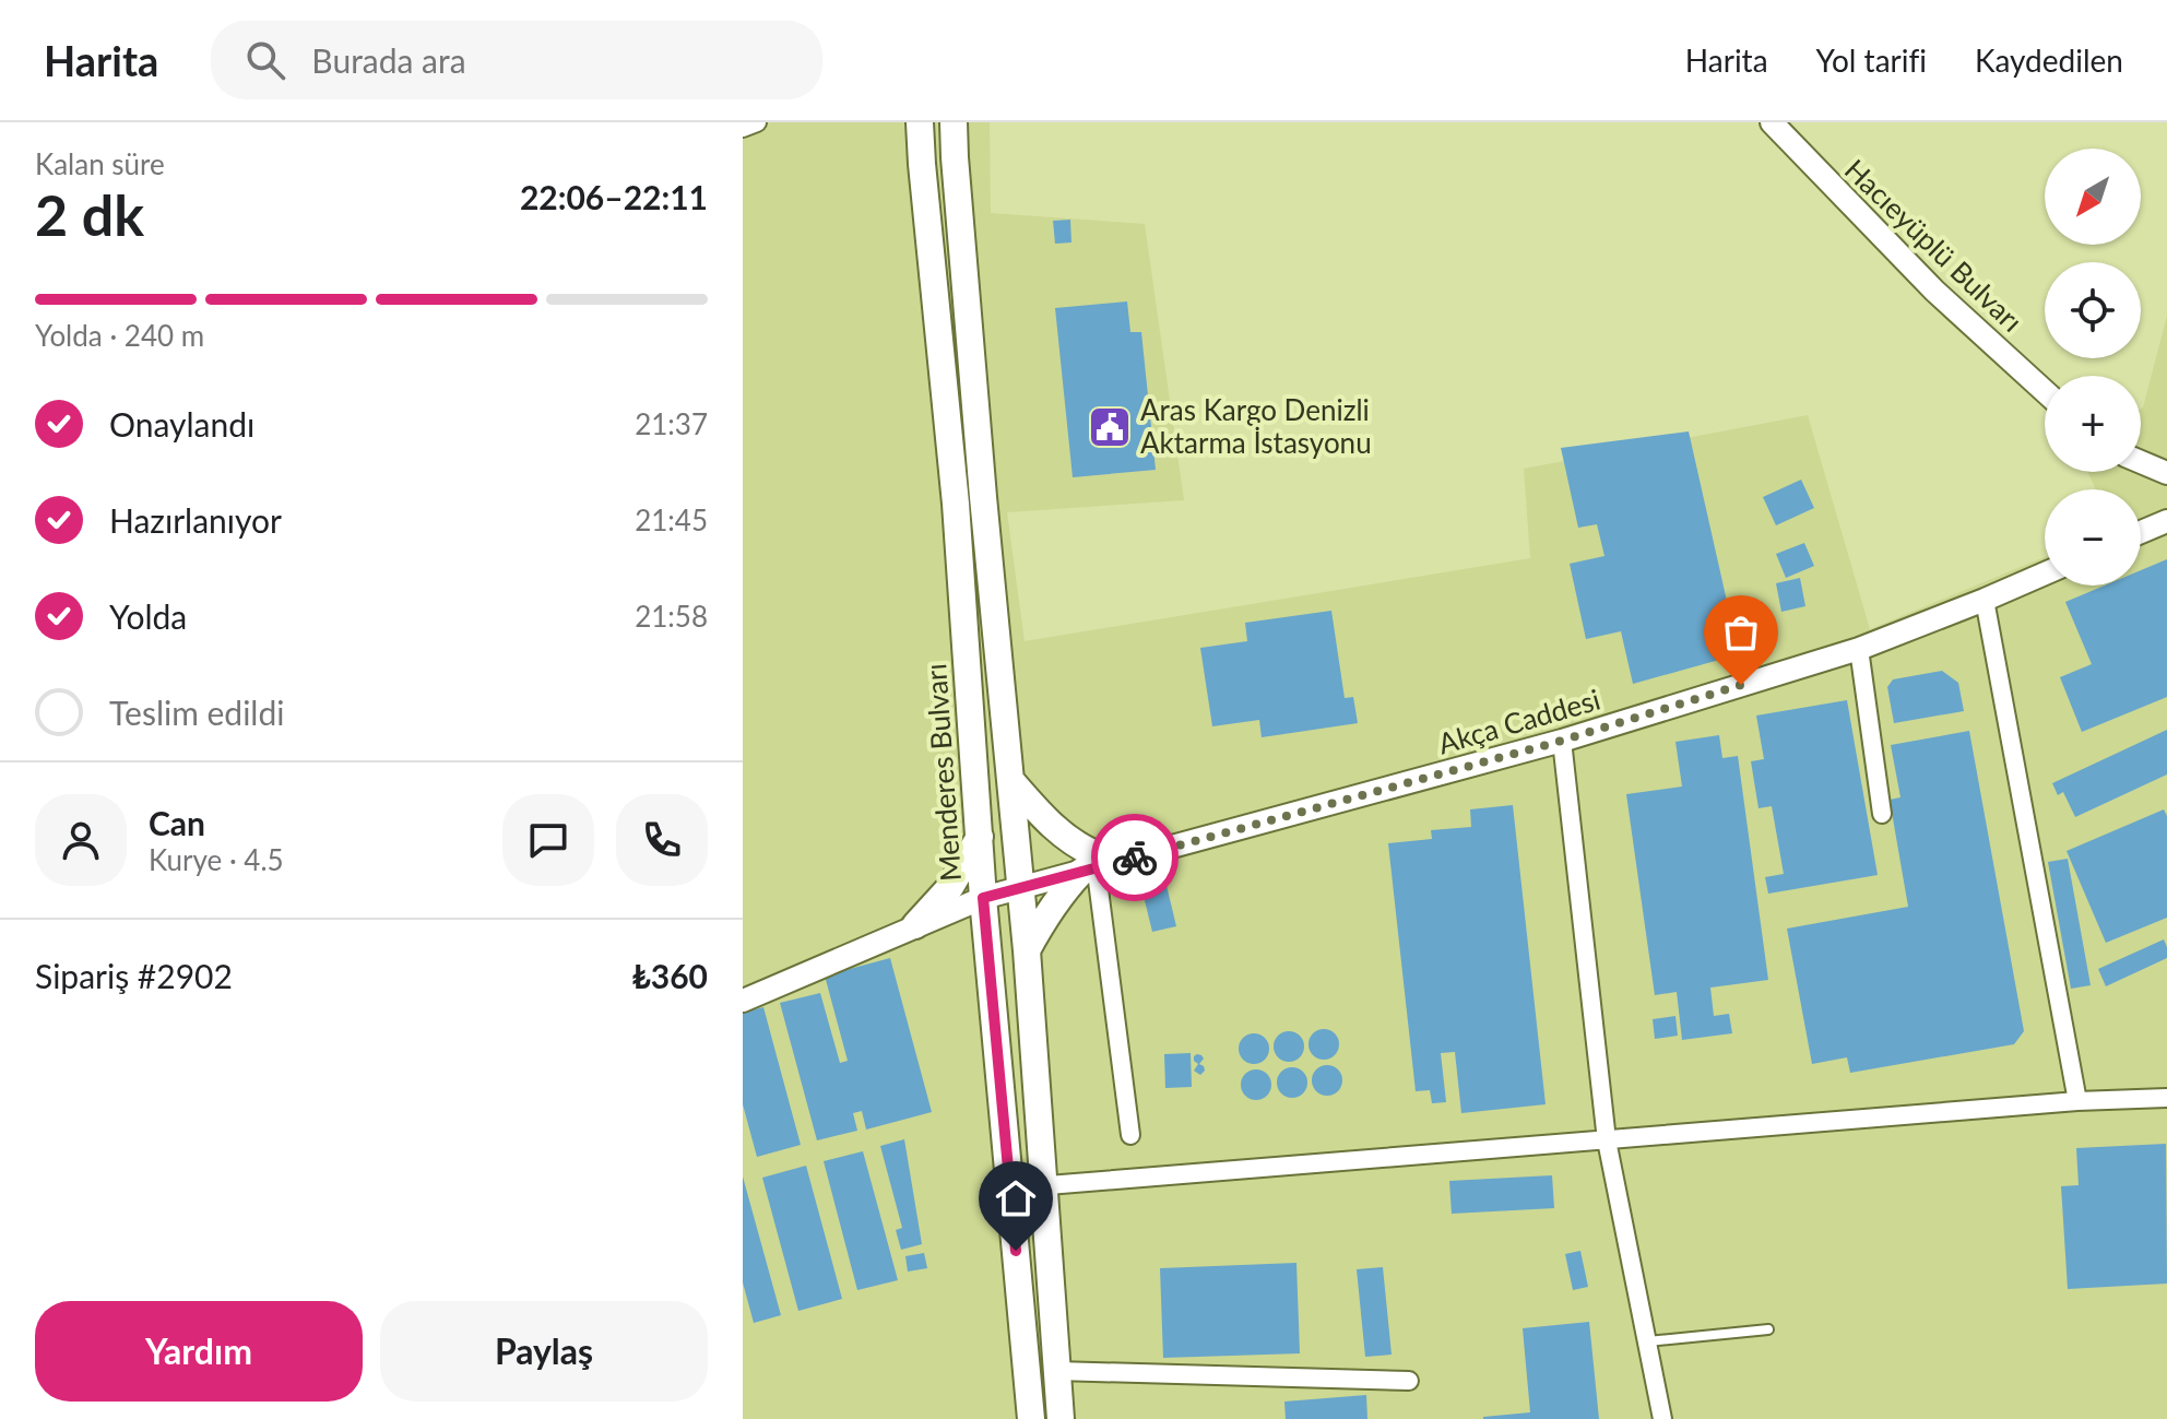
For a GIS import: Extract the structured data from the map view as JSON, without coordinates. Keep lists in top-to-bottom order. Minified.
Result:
{"streets":{"main road":["Menderes Bulvarı"],"street":["Hacıeyüplü Bulvarı","Akça Caddesi"]},"crossings":[["Akça Caddesi","Menderes Bulvarı"]],"places":{"public building":["Aras Kargo Denizli Aktarma İstasyonu"]},"north":"bottom left","page":{"header":"Harita","search":"Burada ara","nav":["Harita","Yol tarifi","Kaydedilen"],"heading":["2 dk","Kalan süre","22:06–22:11"],"panel":["Can","Kurye · 4.5","Sipariş #2902","₺360"],"map_buttons":["+","−"],"bar":"Yolda · 240 m","list":[["Onaylandı","21:37"],["Hazırlanıyor","21:45"],["Yolda","21:58"],"Teslim edildi"],"buttons":["Yardım","Paylaş"]}}
